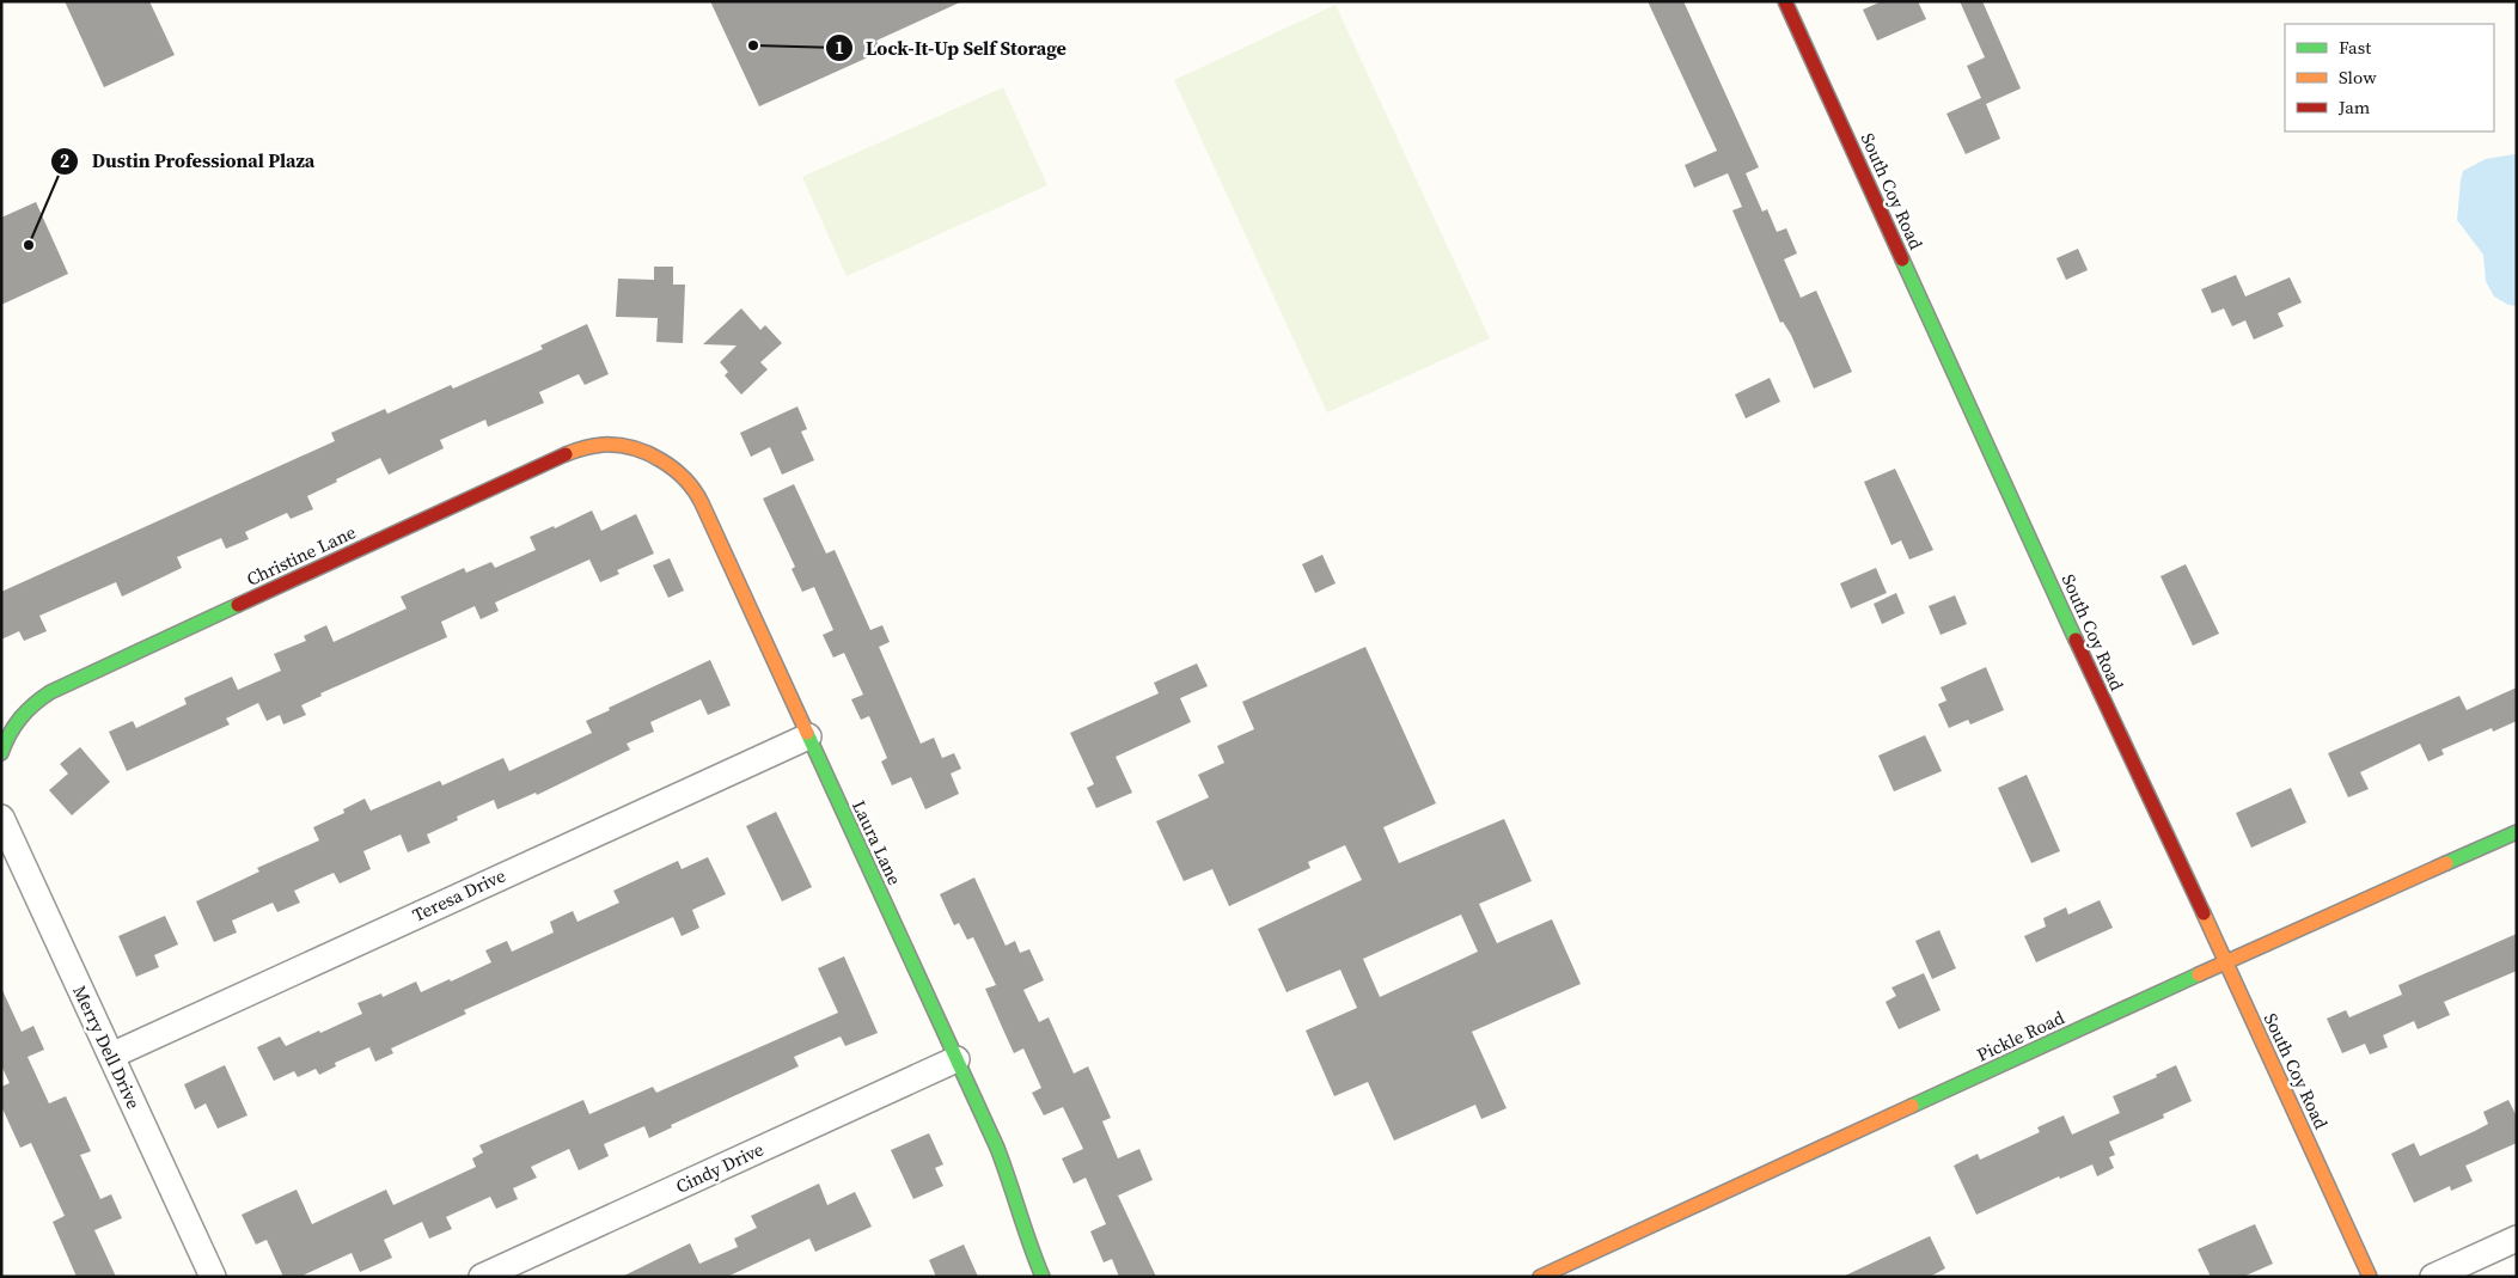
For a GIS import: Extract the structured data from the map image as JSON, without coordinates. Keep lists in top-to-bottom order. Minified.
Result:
{"streets":{"street":["South Coy Road","Christine Lane","Laura Lane","Teresa Drive","Pickle Road","Merry Dell Drive","Cindy Drive"]},"crossings":[["South Coy Road","Pickle Road"],["Christine Lane","Laura Lane"],["Laura Lane","Teresa Drive"],["Laura Lane","Cindy Drive"],["Teresa Drive","Merry Dell Drive"]],"places":["Lock-It-Up Self Storage","Dustin Professional Plaza"],"legend":["Fast","Slow","Jam"]}
